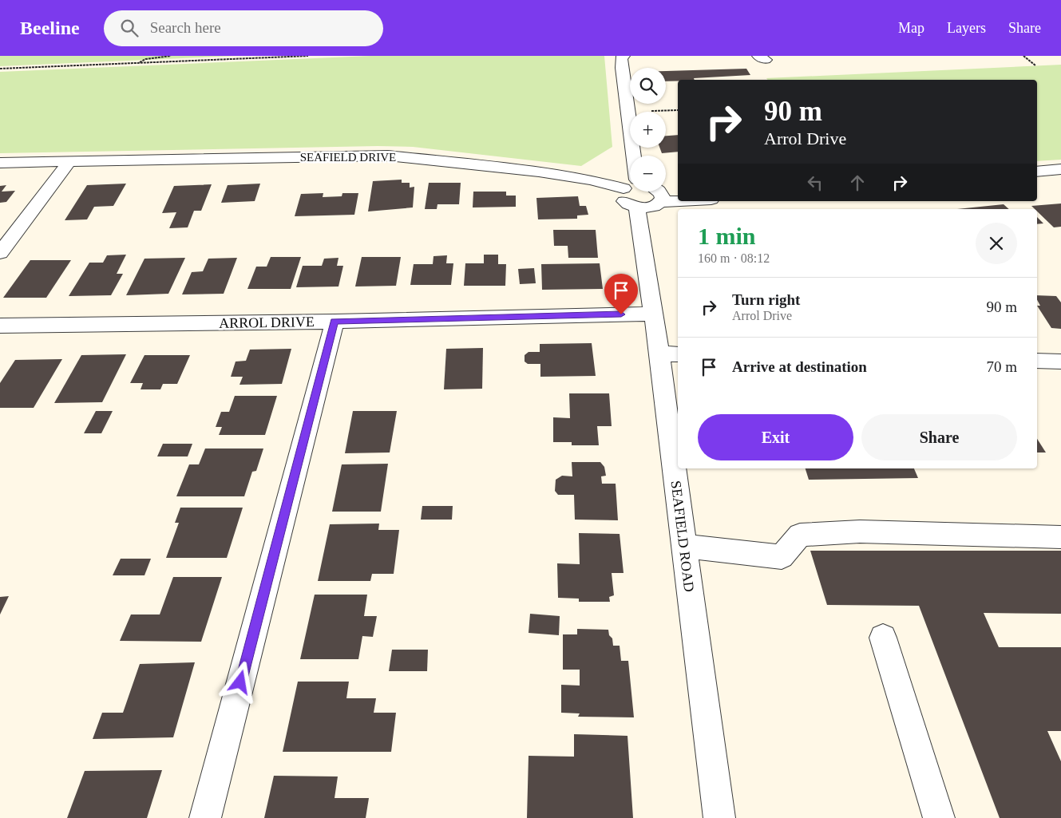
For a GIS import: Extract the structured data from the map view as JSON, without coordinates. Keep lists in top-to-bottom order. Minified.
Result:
{"streets":{"street":["SEAFIELD DRIVE","ARROL DRIVE","SEAFIELD ROAD"]},"crossings":[["ARROL DRIVE","SEAFIELD ROAD"]],"page":{"header":"Beeline","search":"Search here","nav":["Map","Layers","Share"],"map_buttons":["+","−"],"turn":["90 m","Arrol Drive"],"heading":["1 min","160 m · 08:12"],"list":[{"name":"Turn right","note":"Arrol Drive","value":"90 m"},{"name":"Arrive at destination","value":"70 m"}],"buttons":["Exit","Share"]}}
